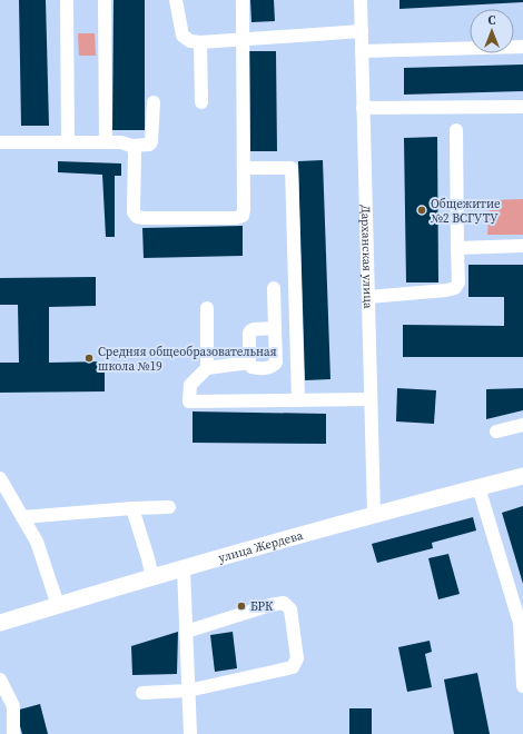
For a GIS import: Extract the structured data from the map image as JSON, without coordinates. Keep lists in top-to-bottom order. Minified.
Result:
{"streets":{"main road":["улица Жердева"],"street":["Дарханская улица"]},"crossings":[["Дарханская улица","улица Жердева"]],"places":["Общежитие №2 ВСГУТУ","Средняя общеобразовательная школа №19","БРК"],"north":"top"}
